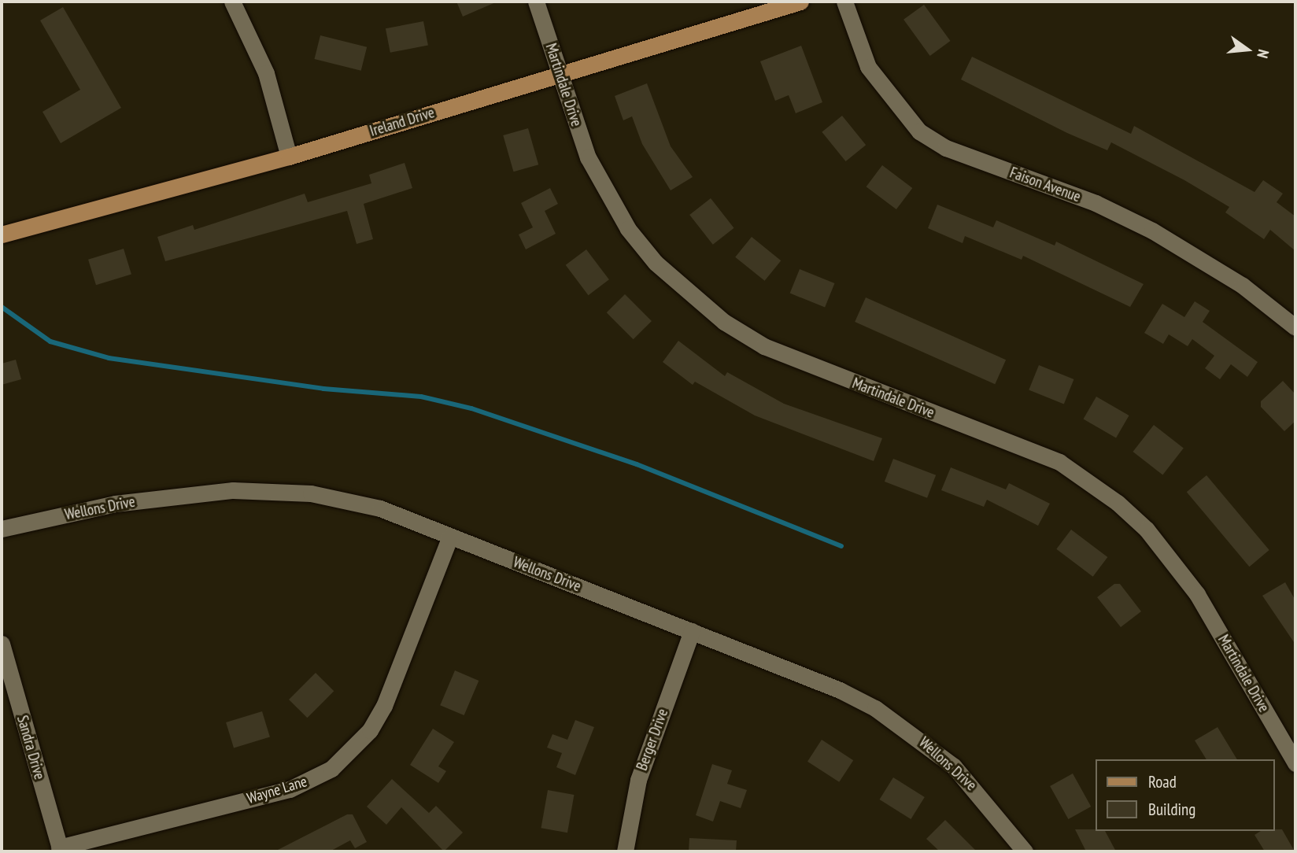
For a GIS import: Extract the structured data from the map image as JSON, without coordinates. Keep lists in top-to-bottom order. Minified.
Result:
{"streets":{"main road":["Ireland Drive"],"street":["Martindale Drive","Faison Avenue","Wellons Drive","Berger Drive","Sandra Drive","Wayne Lane"]},"crossings":[["Martindale Drive","Ireland Drive"],["Wellons Drive","Berger Drive"],["Wellons Drive","Wayne Lane"],["Sandra Drive","Wayne Lane"]],"legend":["Road","Building"],"north":"right"}
